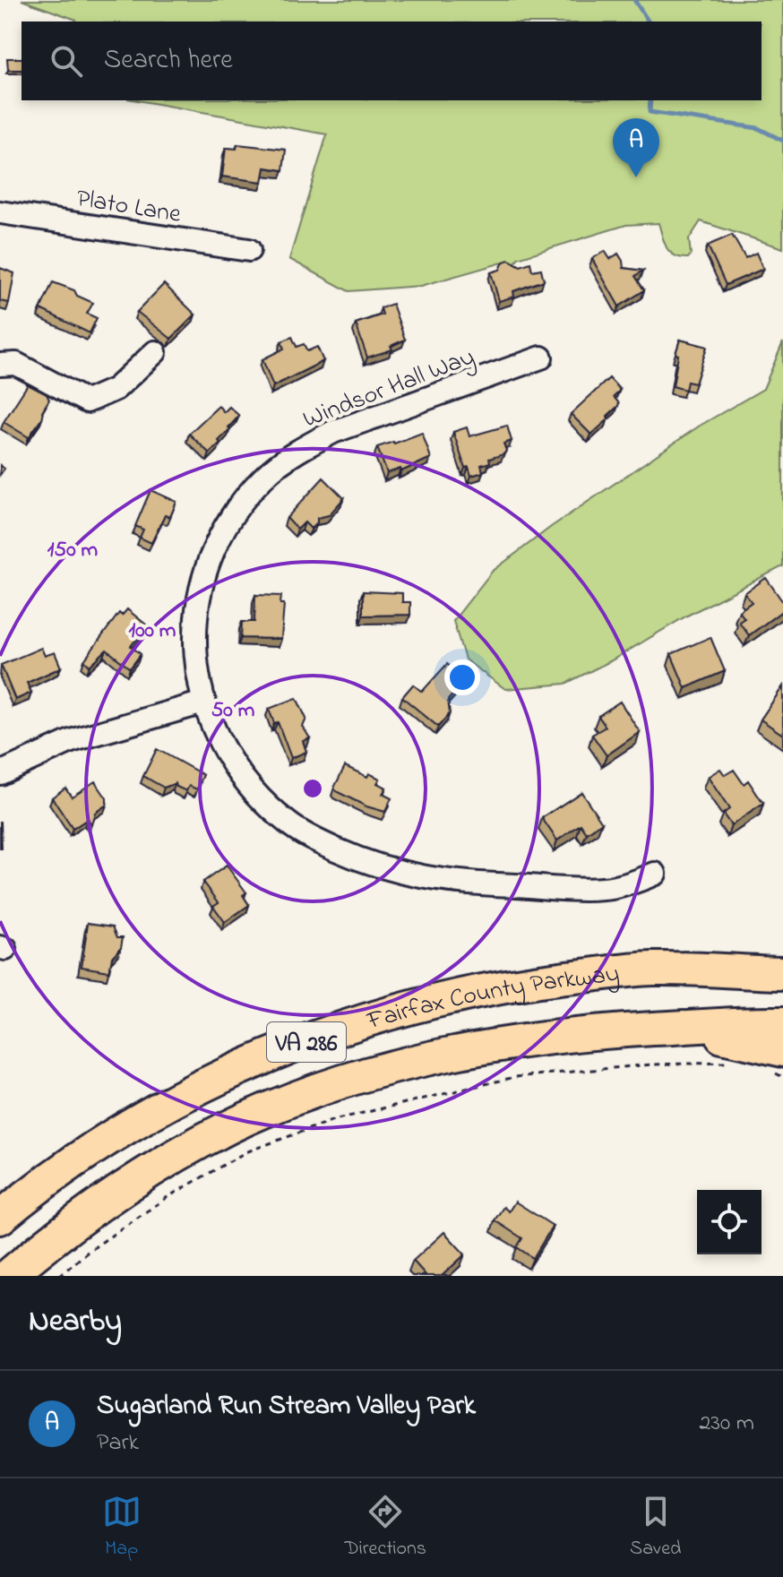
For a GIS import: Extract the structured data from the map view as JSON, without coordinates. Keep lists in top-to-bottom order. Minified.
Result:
{"streets":{"highway":["Fairfax County Parkway","VA 286"],"street":["Plato Lane","Windsor Hall Way"]},"page":{"search":"Search here","pins":"A","heading":"Nearby","list":[{"mark":"A","name":"Sugarland Run Stream Valley Park","note":"Park","value":"230 m"}],"nav":["Map","Directions","Saved"]},"rings":["150 m","100 m","50 m"]}
